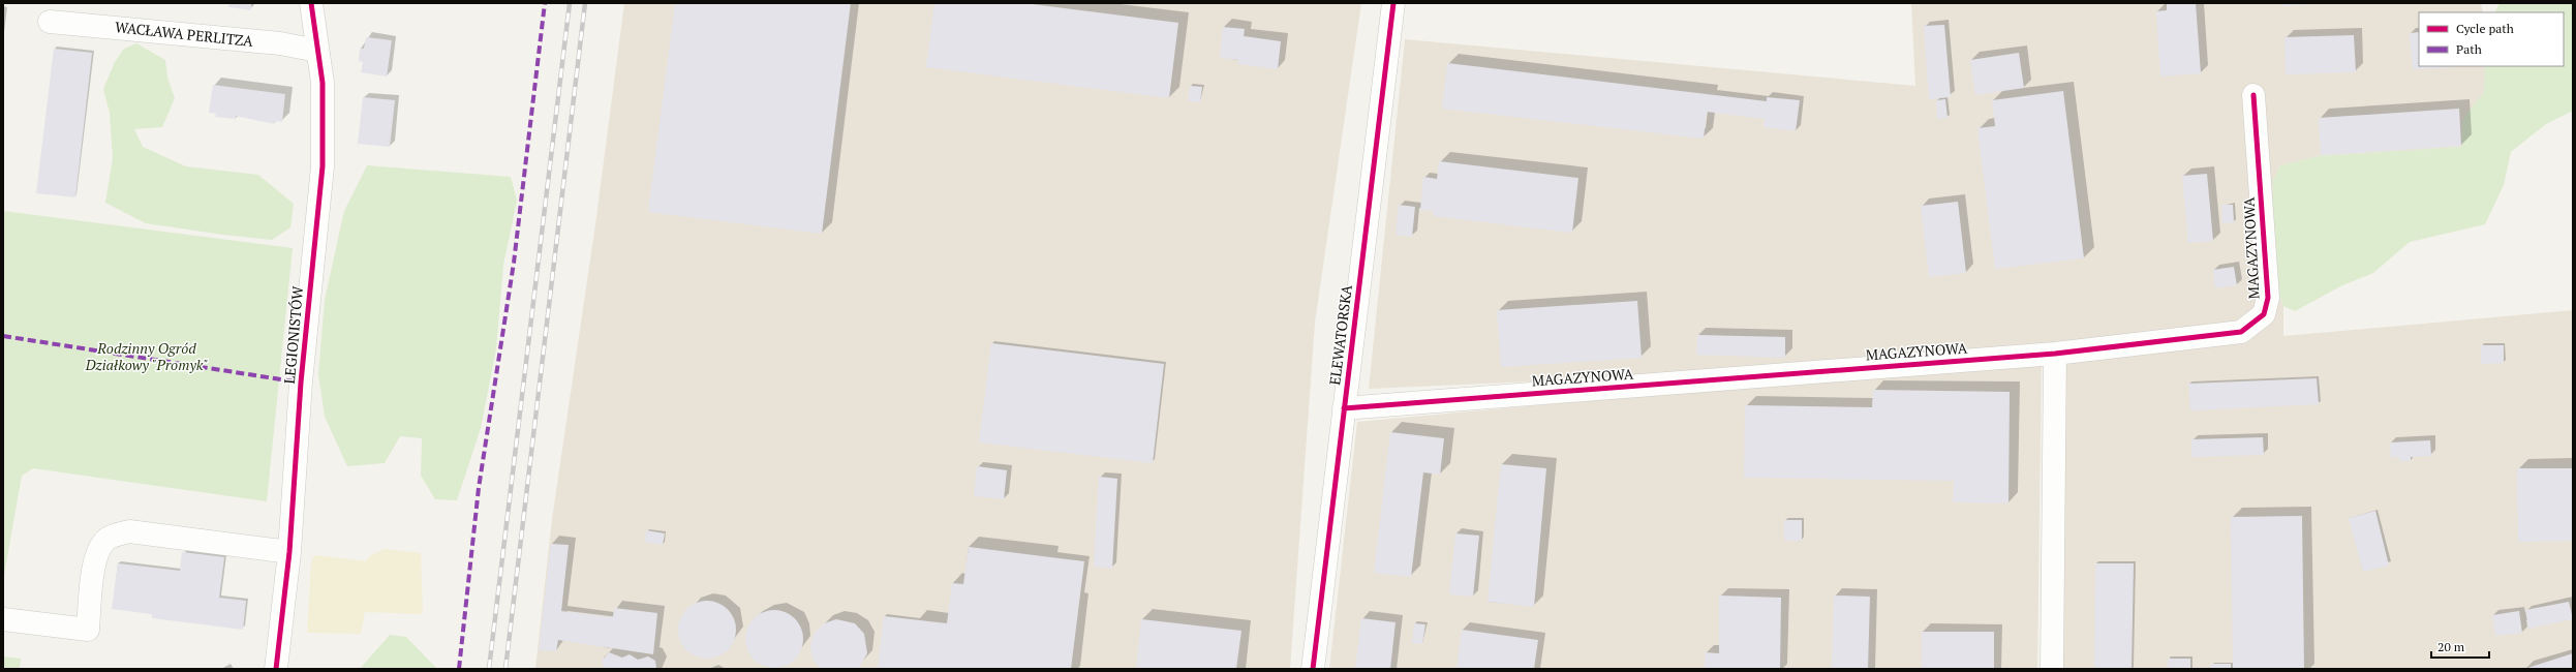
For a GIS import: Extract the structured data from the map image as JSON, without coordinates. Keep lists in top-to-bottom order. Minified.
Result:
{"streets":{"street":["WACŁAWA PERLITZA","MAGAZYNOWA","LEGIONISTÓW","ELEWATORSKA"]},"crossings":[["WACŁAWA PERLITZA","LEGIONISTÓW"],["MAGAZYNOWA","ELEWATORSKA"]],"parks":["Rodzinny Ogród Działkowy \"Promyk\""],"legend":["Cycle path","Path"],"scale_bar":"20 m"}
